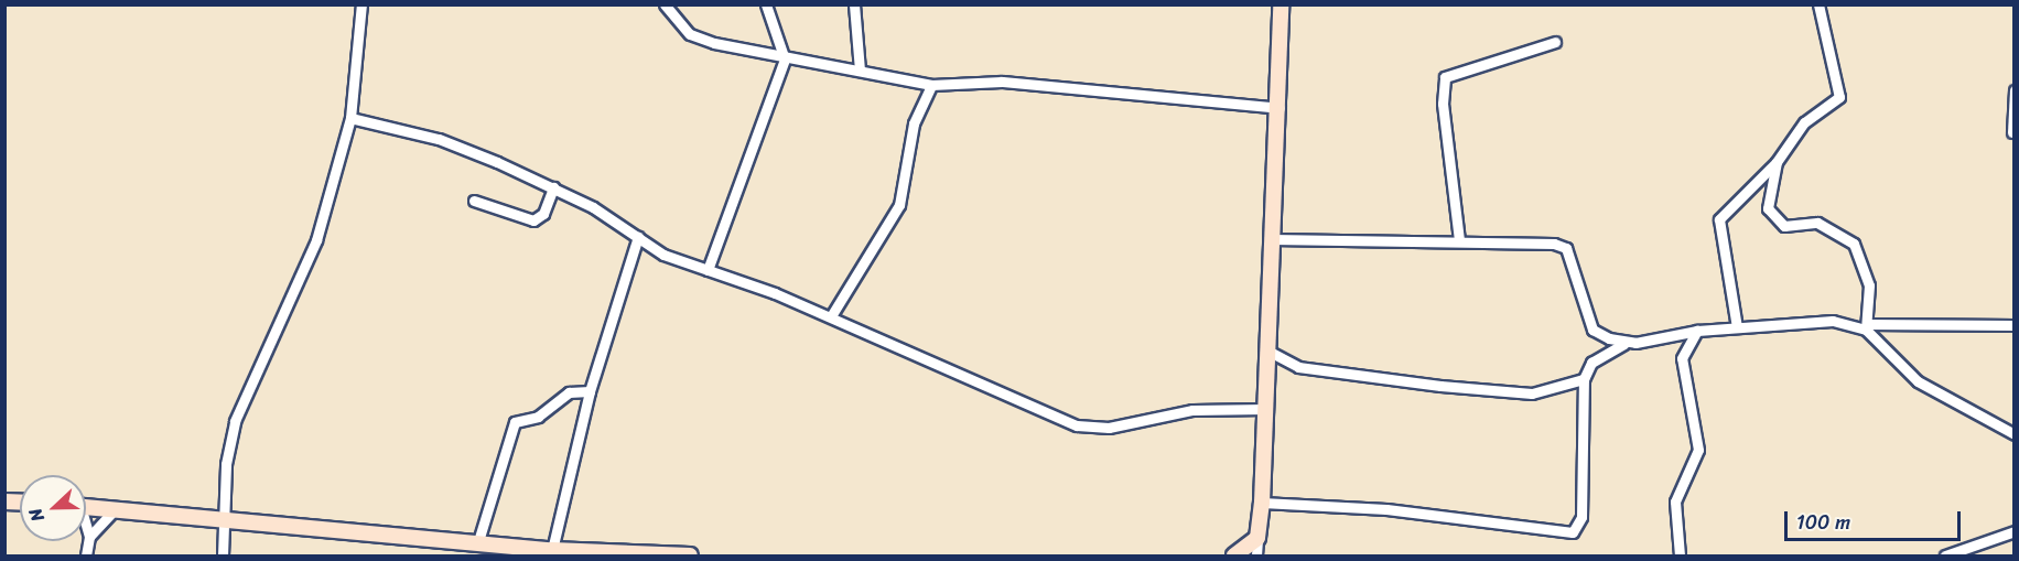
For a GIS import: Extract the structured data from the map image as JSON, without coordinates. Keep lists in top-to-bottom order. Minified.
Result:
{"scale_bar":"100 m","north":"left"}
